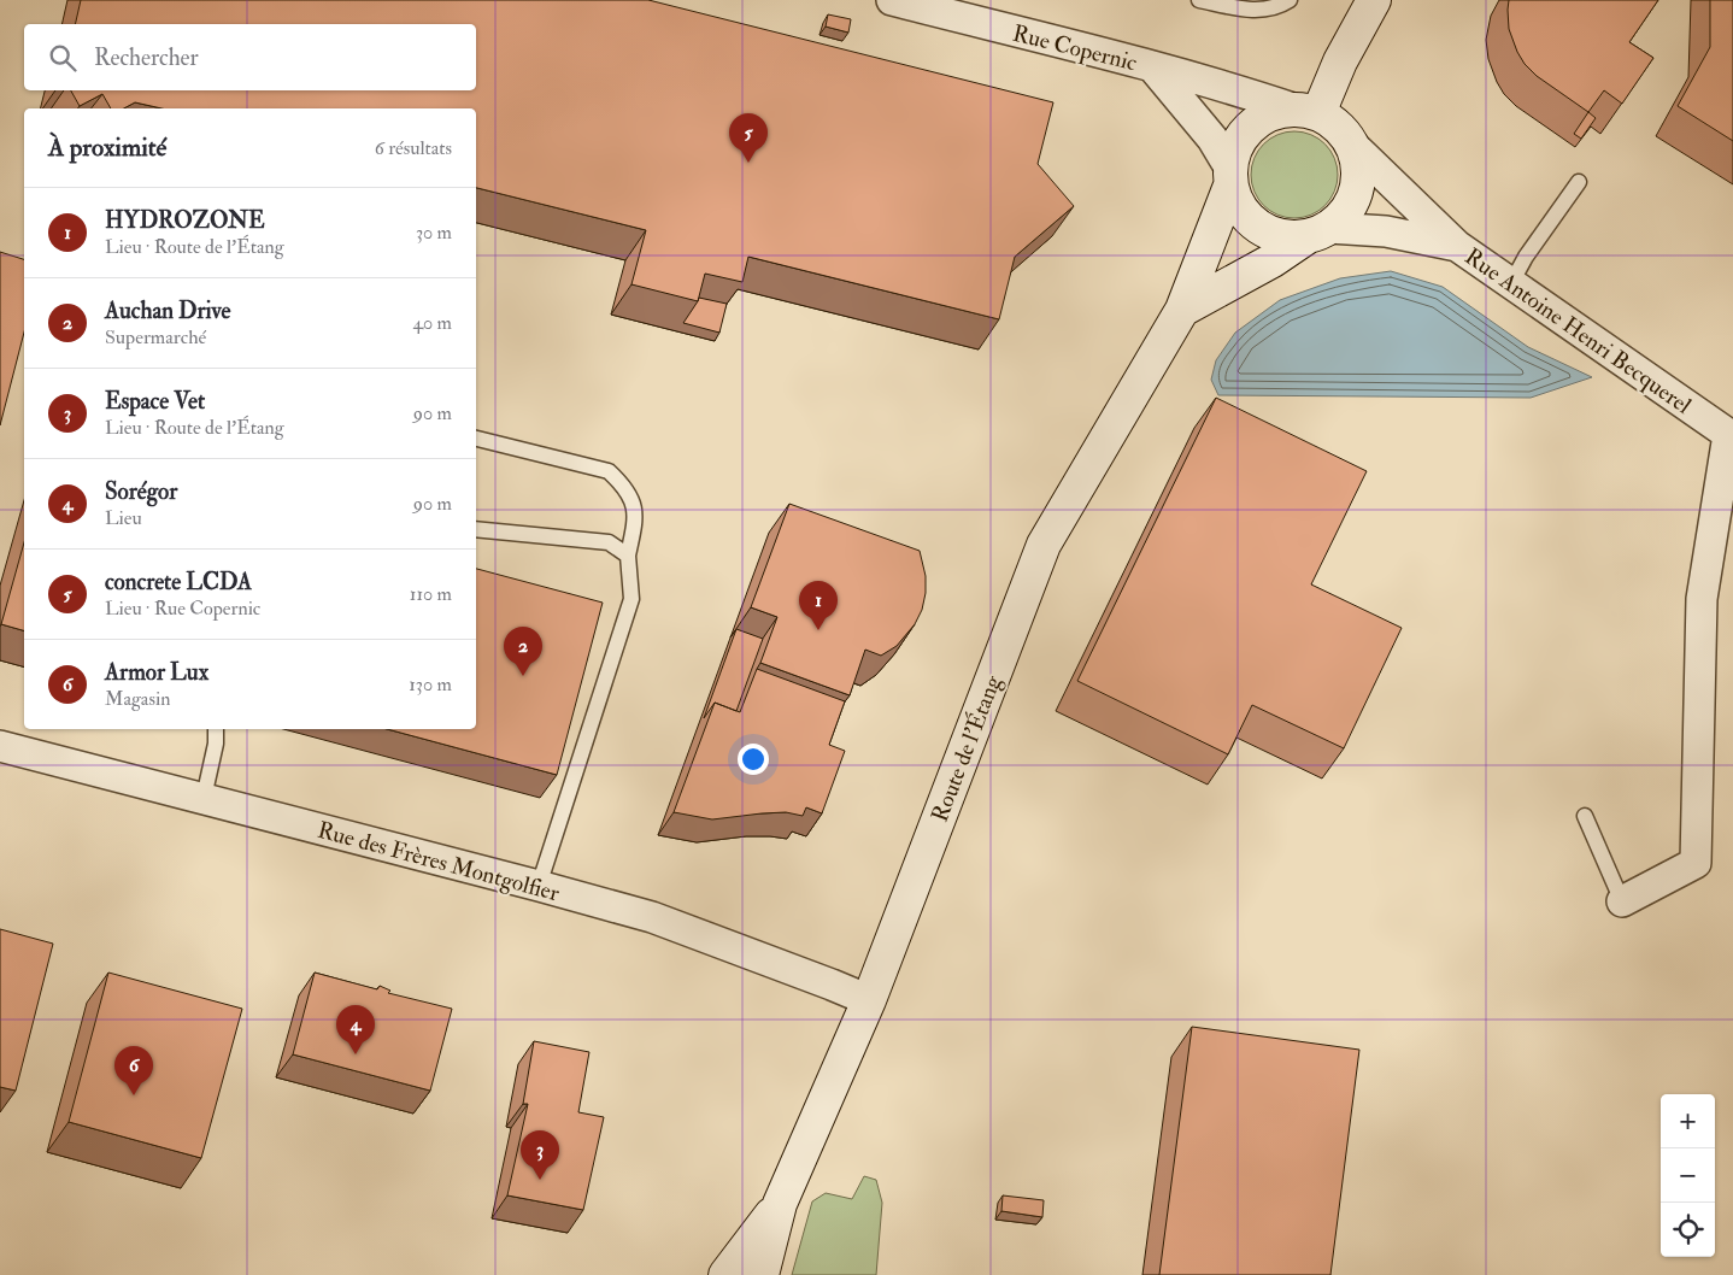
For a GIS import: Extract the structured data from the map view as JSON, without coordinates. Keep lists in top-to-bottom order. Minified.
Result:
{"streets":{"street":["Rue Copernic","Rue Antoine Henri Becquerel","Route de l'Étang","Rue des Frères Montgolfier"]},"crossings":[["Rue Copernic","Route de l'Étang"],["Route de l'Étang","Rue des Frères Montgolfier"]],"page":{"search":"Rechercher","heading":["À proximité","6 résultats"],"pins":["5","1","2","4","6","3"],"list":[{"mark":"1","name":"HYDROZONE","note":"Lieu · Route de l'Étang","value":"30 m"},{"mark":"2","name":"Auchan Drive","note":"Supermarché","value":"40 m"},{"mark":"3","name":"Espace Vet","note":"Lieu · Route de l'Étang","value":"90 m"},{"mark":"4","name":"Sorégor","note":"Lieu","value":"90 m"},{"mark":"5","name":"concrete LCDA","note":"Lieu · Rue Copernic","value":"110 m"},{"mark":"6","name":"Armor Lux","note":"Magasin","value":"130 m"}],"map_buttons":["+","−"]}}
